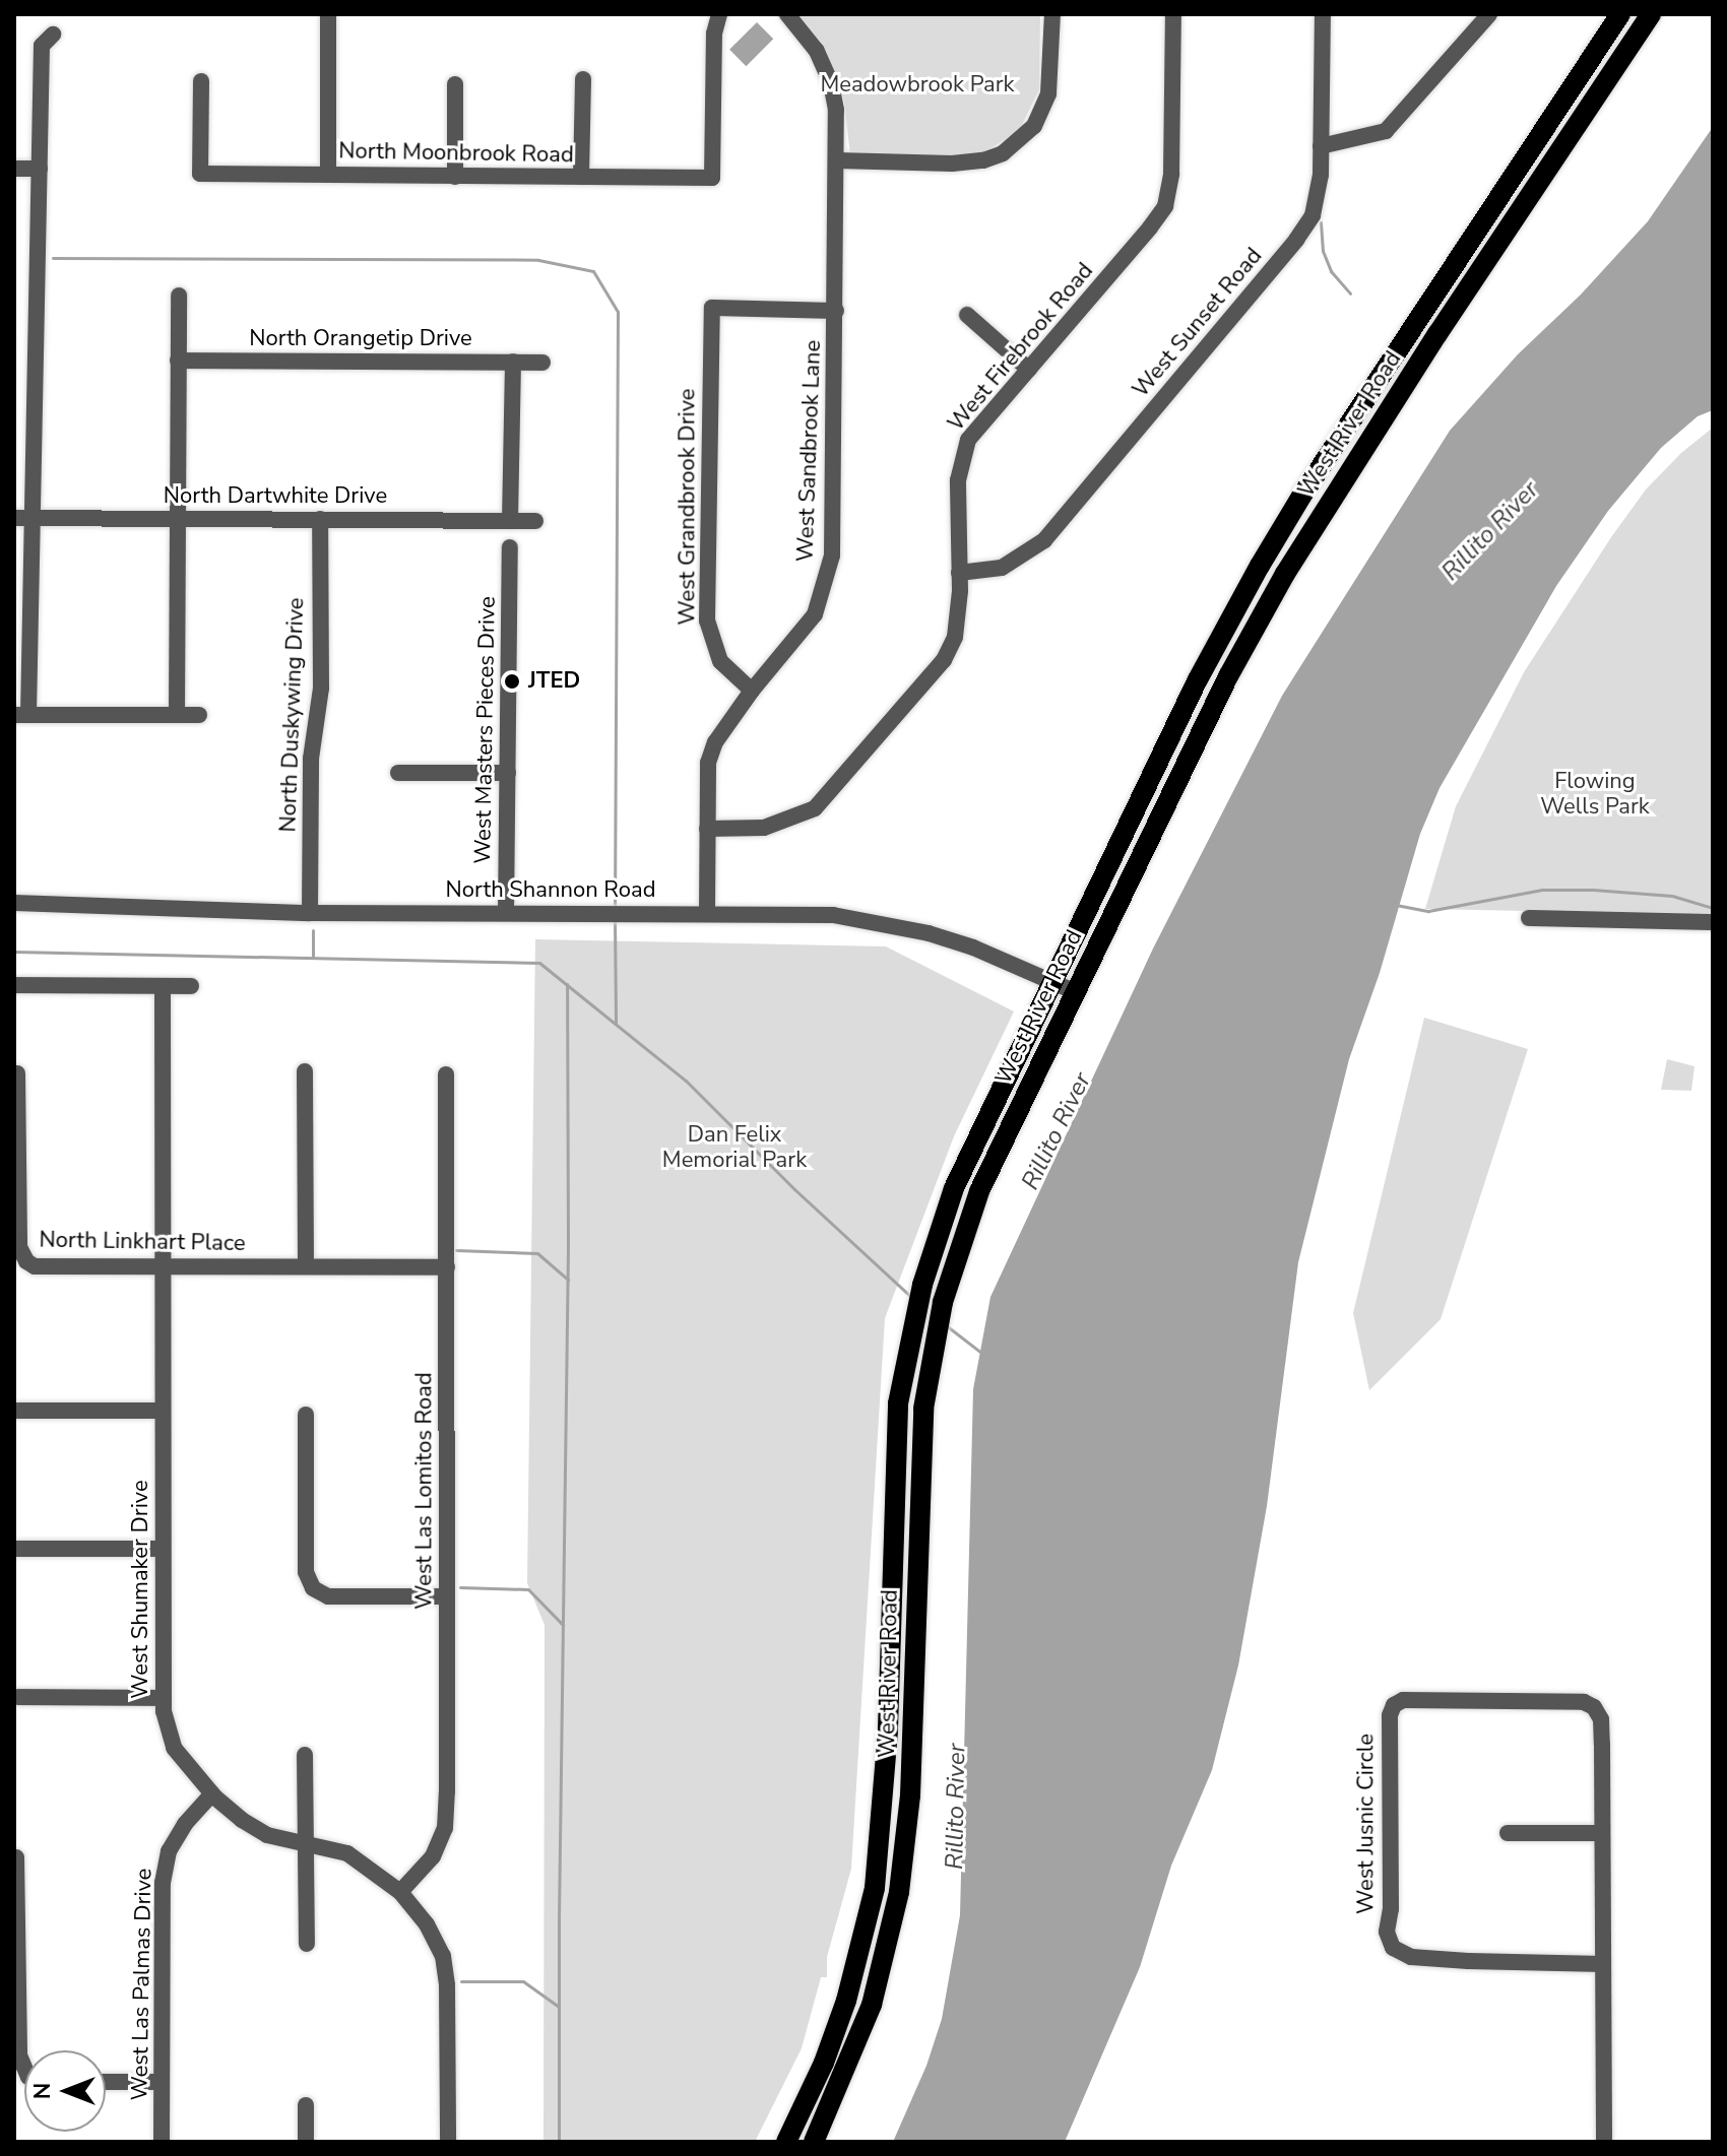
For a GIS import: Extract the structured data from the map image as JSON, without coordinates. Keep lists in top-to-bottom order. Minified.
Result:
{"streets":{"main road":["West River Road"],"street":["North Moonbrook Road","West Sunset Road","North Orangetip Drive","West Firebrook Road","West Sandbrook Lane","North Dartwhite Drive","West Grandbrook Drive","North Duskywing Drive","West Masters Pieces Drive","North Shannon Road","North Linkhart Place","West Las Lomitos Road","West Shumaker Drive","West Jusnic Circle","West Las Palmas Drive"]},"crossings":[["West Sunset Road","West Firebrook Road"],["West Firebrook Road","West Sandbrook Lane"],["West River Road","North Shannon Road"],["West Sandbrook Lane","West Grandbrook Drive"],["West Sandbrook Lane","North Shannon Road"],["North Dartwhite Drive","North Duskywing Drive"],["North Duskywing Drive","North Shannon Road"],["West Masters Pieces Drive","North Shannon Road"],["North Linkhart Place","West Las Lomitos Road"],["North Linkhart Place","West Shumaker Drive"],["West Las Lomitos Road","West Shumaker Drive"],["West Shumaker Drive","West Las Palmas Drive"]],"water":["Rillito River"],"parks":["Meadowbrook Park","Flowing Wells Park","Dan Felix Memorial Park"],"places":["JTED"],"north":"left"}
